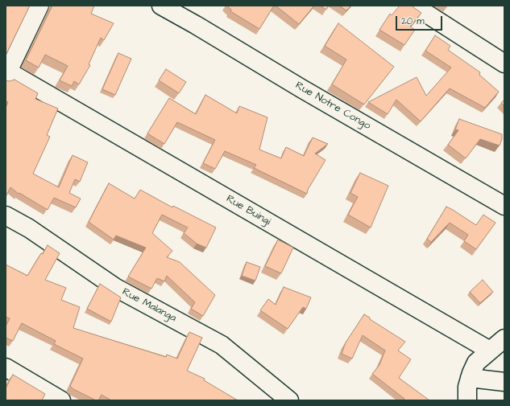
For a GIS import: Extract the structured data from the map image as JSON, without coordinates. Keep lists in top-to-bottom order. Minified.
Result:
{"streets":{"street":["Rue Notre Congo","Rue Buingi","Rue Malanga"]},"scale_bar":"20 m"}
